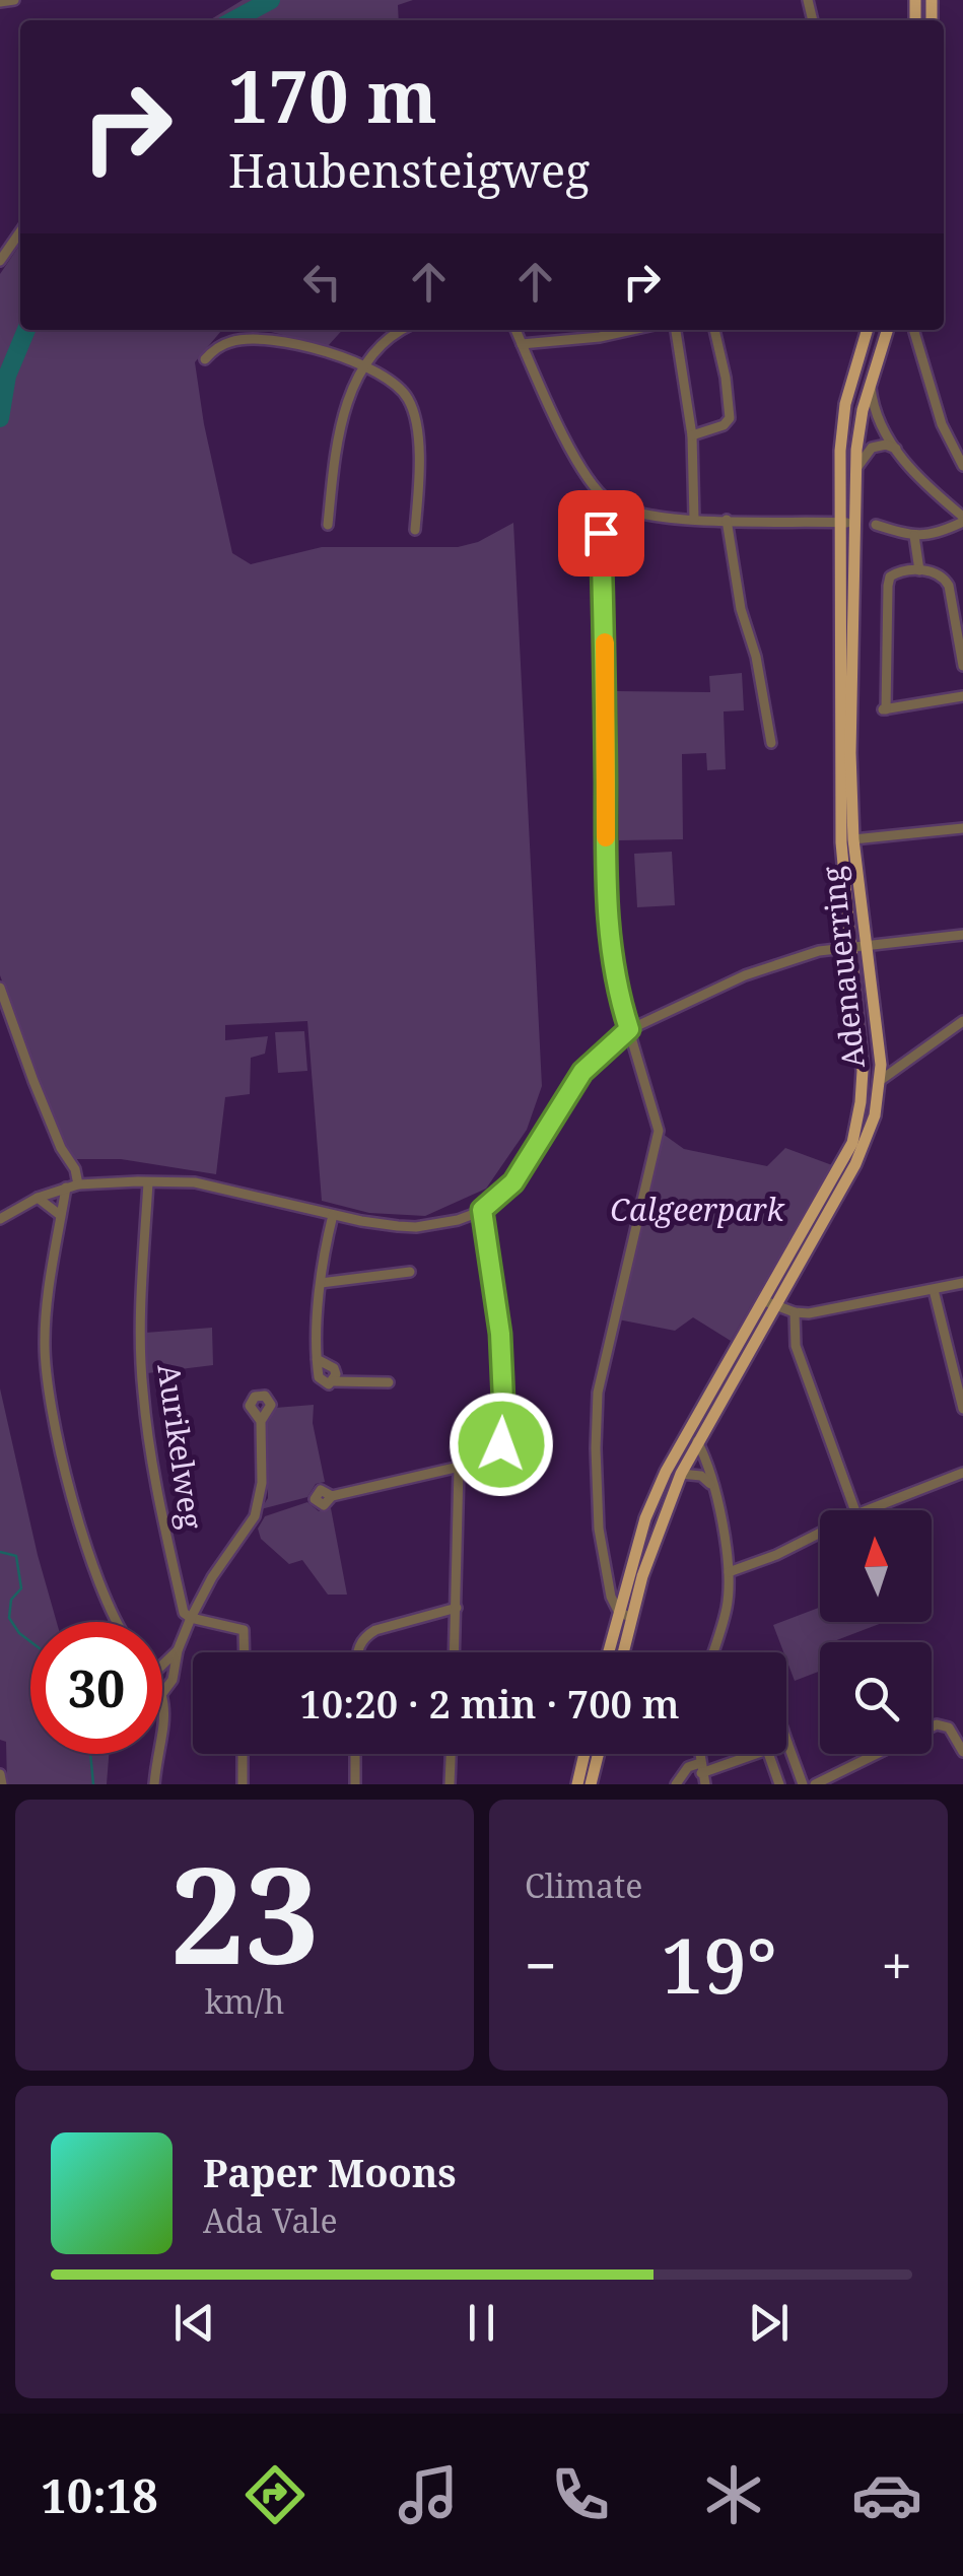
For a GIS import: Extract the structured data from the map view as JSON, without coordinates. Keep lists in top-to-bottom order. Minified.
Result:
{"streets":{"main road":["Adenauerring"],"street":["Aurikelweg"]},"parks":["Calgeerpark"],"north":"top","page":{"turn":["170 m","Haubensteigweg"],"limit":"30","trip":"10:20 · 2 min · 700 m","tile":[["23","km/h"],"Climate"],"heat":["−","19°","+"],"song":["Paper Moons","Ada Vale"],"tabs":"10:18"}}
